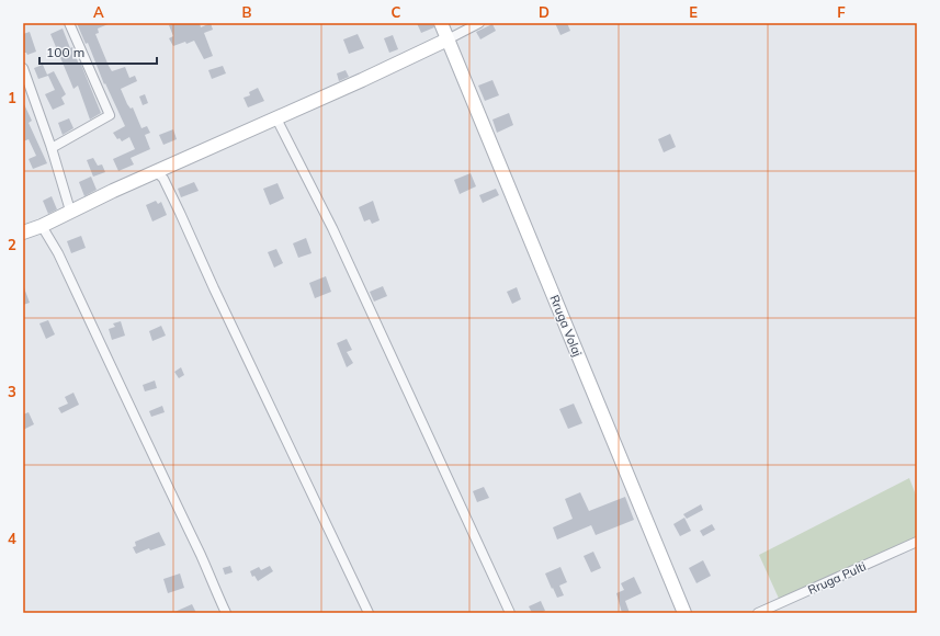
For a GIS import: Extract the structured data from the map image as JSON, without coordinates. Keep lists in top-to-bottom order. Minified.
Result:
{"streets":{"street":["Rruga Volaj","Rruga Pulti"]},"scale_bar":"100 m","grid":{"columns":["A","B","C","D","E","F"],"rows":["1","2","3","4"]}}
